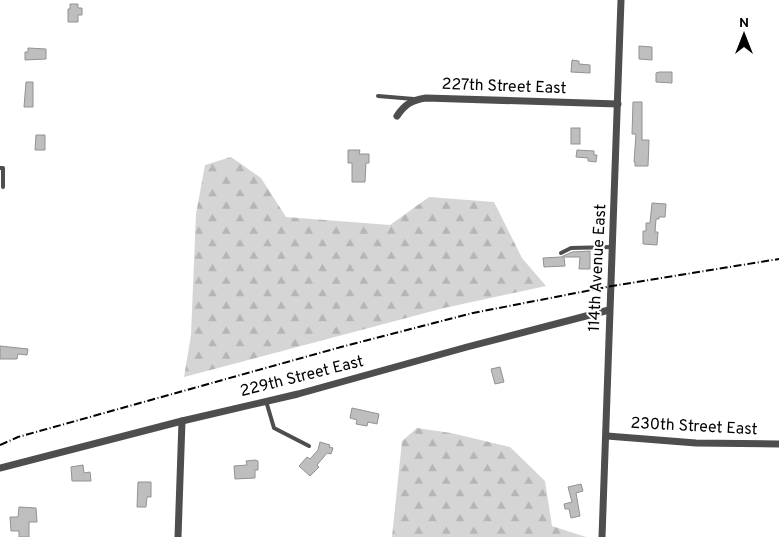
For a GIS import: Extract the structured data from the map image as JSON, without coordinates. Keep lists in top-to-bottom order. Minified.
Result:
{"streets":{"street":["227th Street East","114th Avenue East","229th Street East","230th Street East"]},"crossings":[["227th Street East","114th Avenue East"],["114th Avenue East","229th Street East"],["114th Avenue East","230th Street East"]],"north":"top"}
